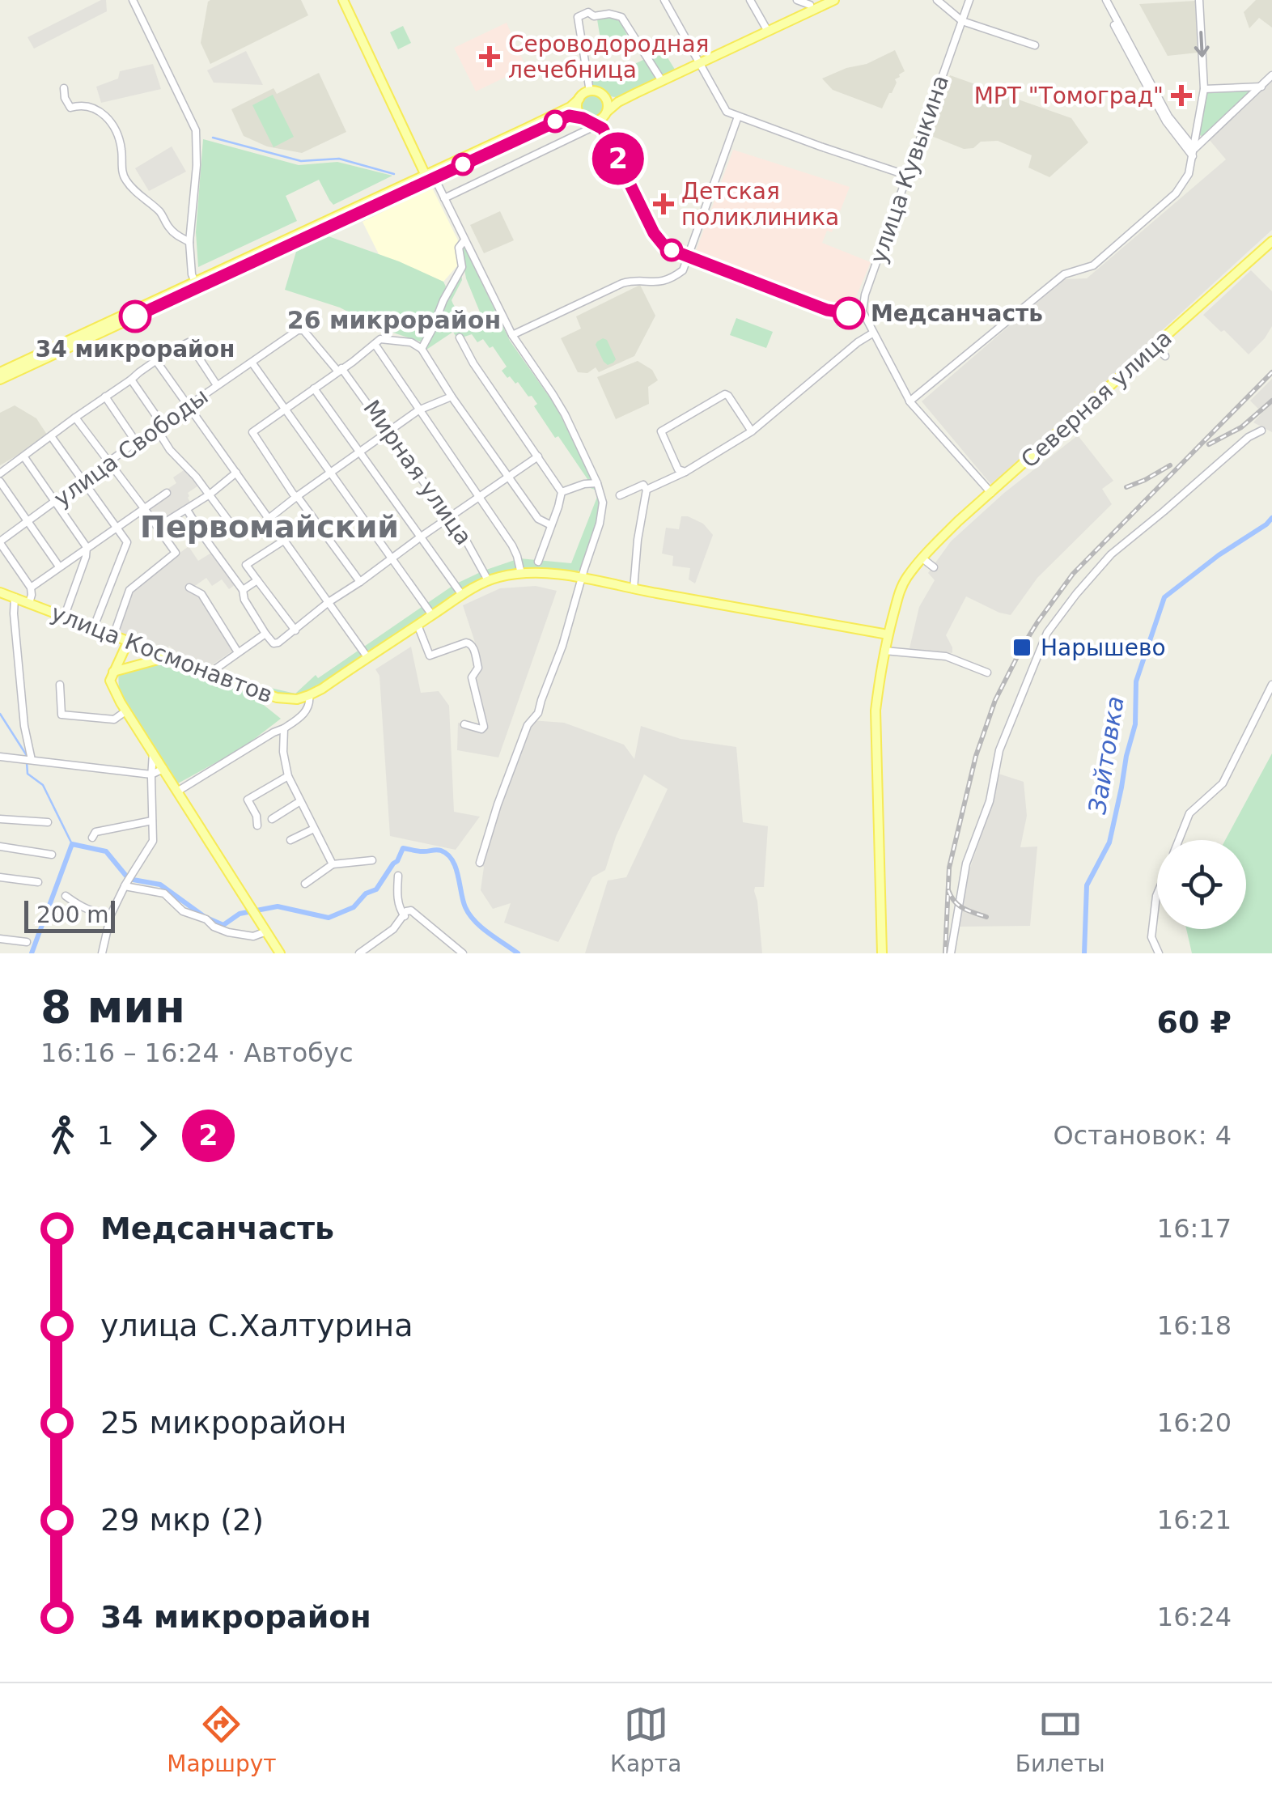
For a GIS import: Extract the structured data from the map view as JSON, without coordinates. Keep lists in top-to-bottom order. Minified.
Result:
{"streets":{"main road":["Северная улица","улица Космонавтов"],"street":["улица Кувыкина","улица Свободы","Мирная улица"]},"crossings":[["улица Свободы","Мирная улица"]],"districts":["26 микрорайон","Первомайский"],"water":["Зайтовка"],"places":{"health":["Сероводородная лечебница","МРТ \"Томоград\"","Детская поликлиника"],"other":["Медсанчасть","34 микрорайон"],"transit":["Нарышево"]},"lines":["bus line 2"],"scale_bar":"200 m","page":{"on_map":"2","scale":"200 m","heading":["8 мин","16:16 – 16:24 · Автобус","60 ₽"],"legs":["1","2","Остановок: 4"],"list":[{"name":"Медсанчасть","value":"16:17"},{"name":"улица С.Халтурина","value":"16:18"},{"name":"25 микрорайон","value":"16:20"},{"name":"29 мкр (2)","value":"16:21"},{"name":"34 микрорайон","value":"16:24"}],"tabs":["Маршрут","Карта","Билеты"]}}
